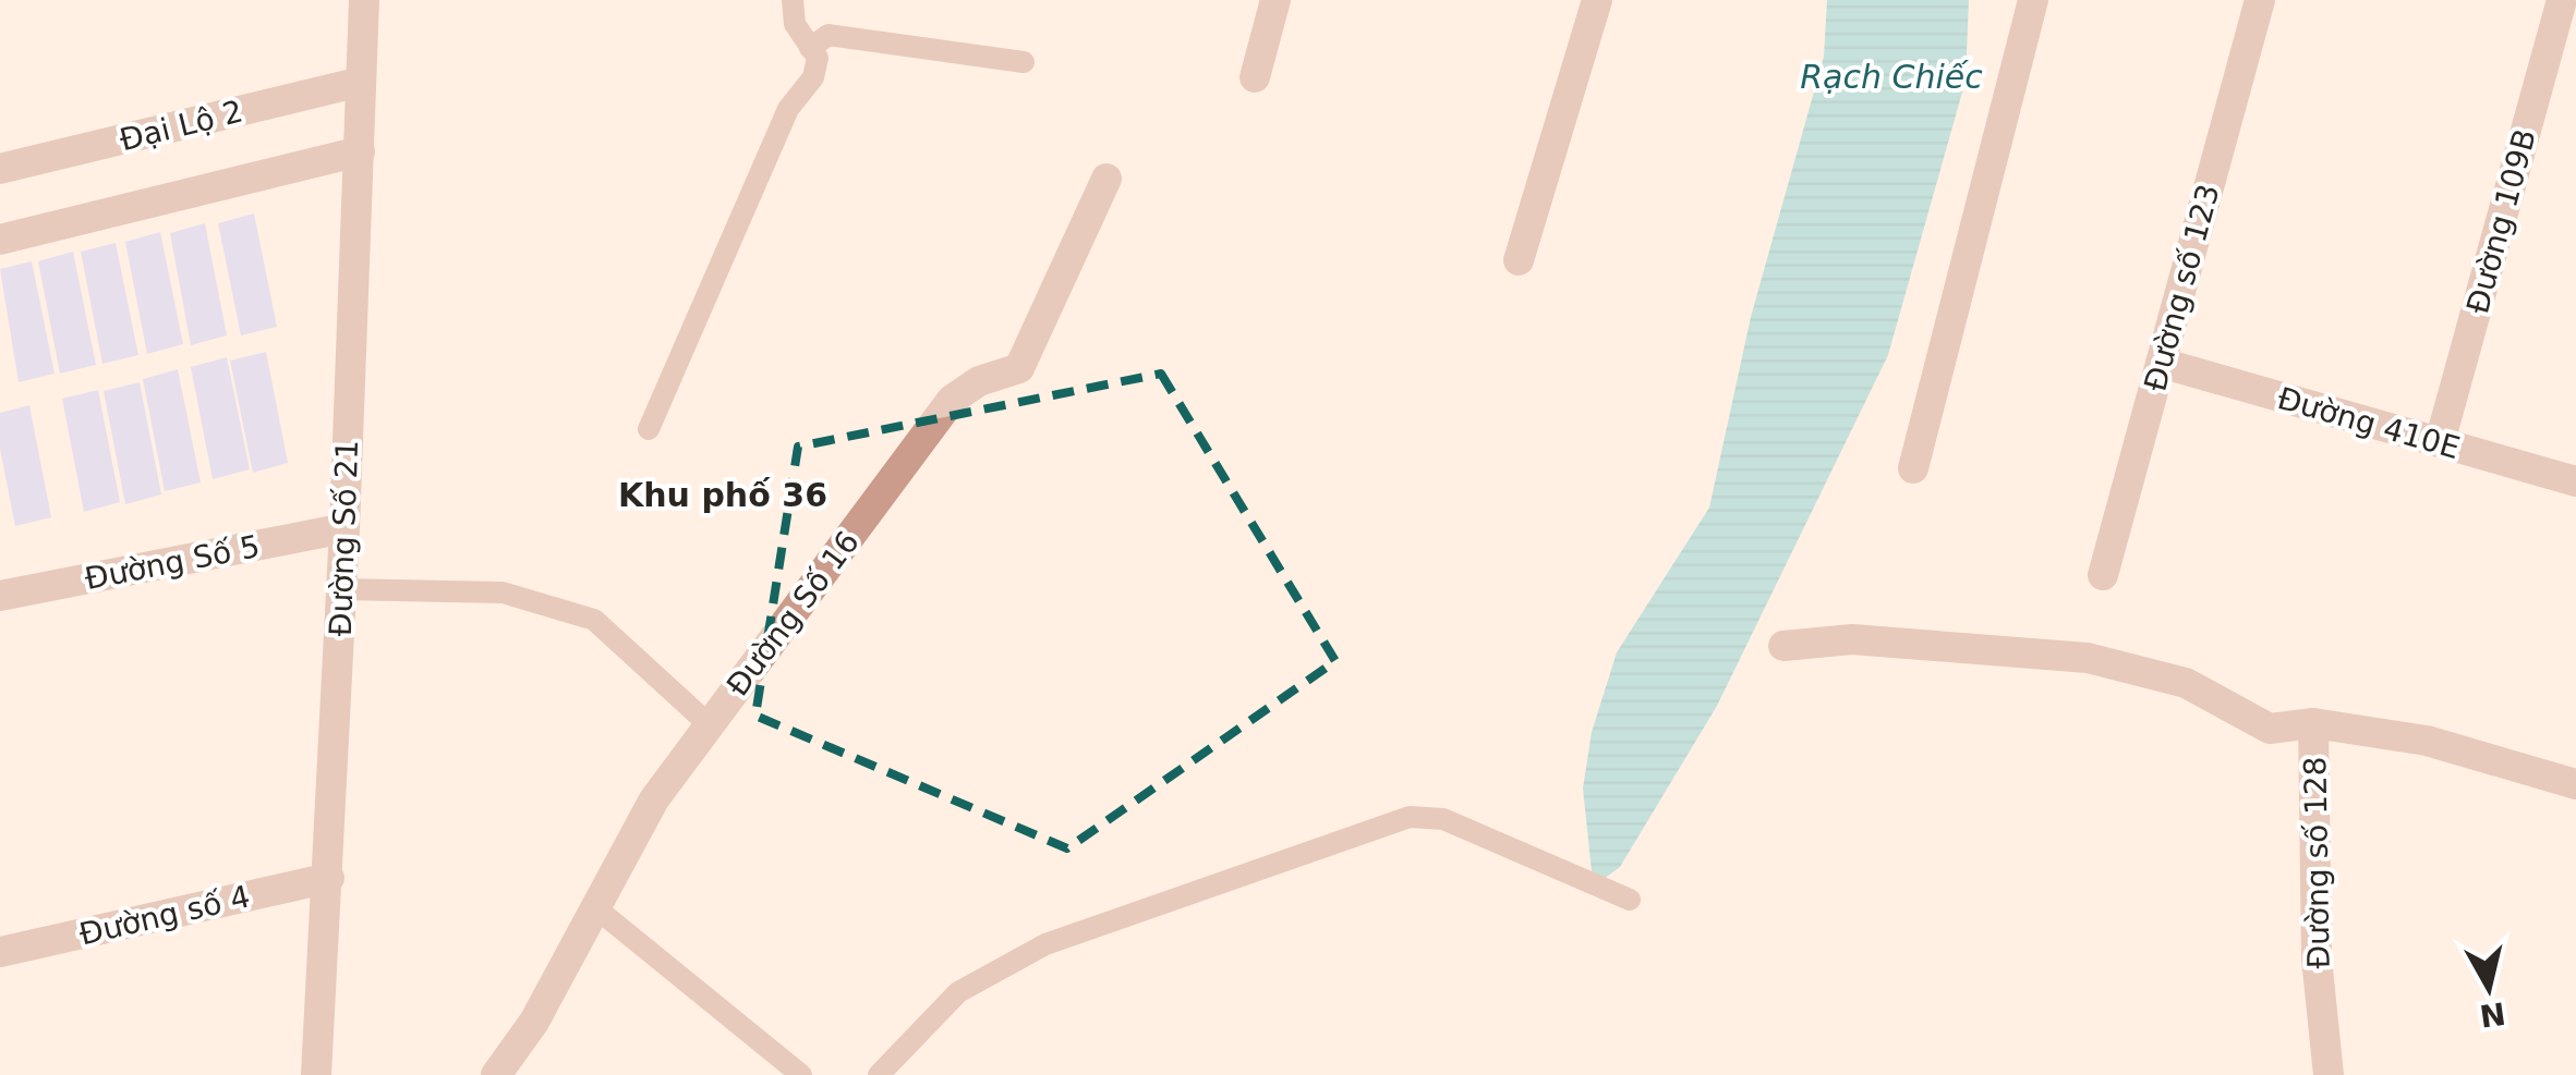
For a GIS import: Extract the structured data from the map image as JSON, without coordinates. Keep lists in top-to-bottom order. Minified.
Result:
{"streets":{"street":["Đại Lộ 2","Đường 109B","Đường số 123","Đường 410E","Đường Số 21","Đường Số 5","Đường Số 16","Đường số 128","Đường số 4"]},"crossings":[["Đại Lộ 2","Đường Số 21"],["Đường 109B","Đường 410E"],["Đường số 123","Đường 410E"],["Đường Số 21","Đường Số 5"],["Đường Số 21","Đường số 4"]],"districts":["Khu phố 36"],"water":["Rạch Chiếc"],"north":"bottom"}
